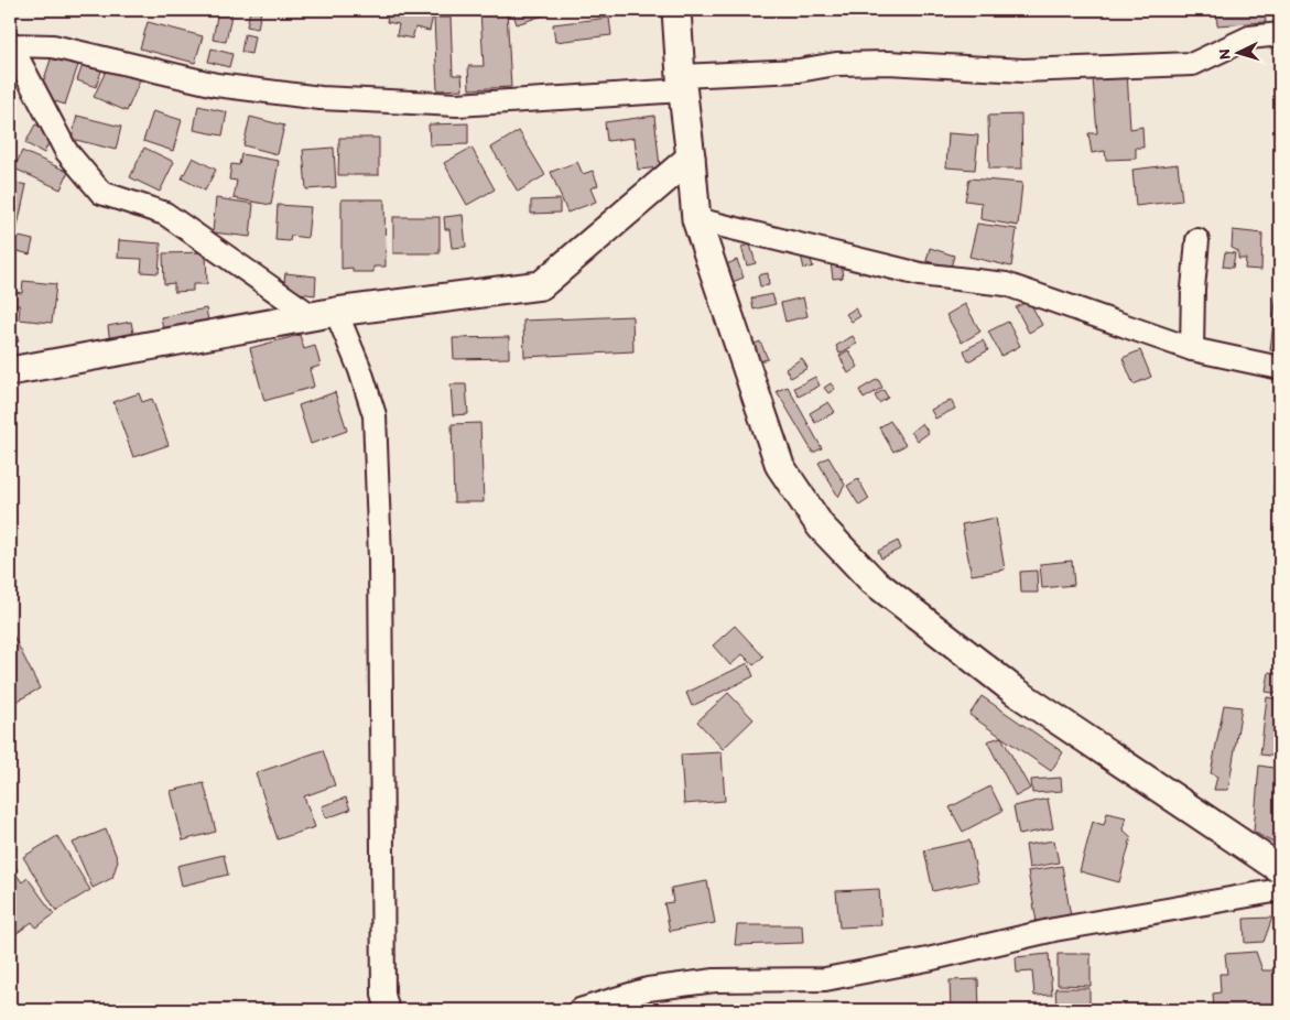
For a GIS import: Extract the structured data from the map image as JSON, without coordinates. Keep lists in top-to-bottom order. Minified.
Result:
{"north":"left"}
